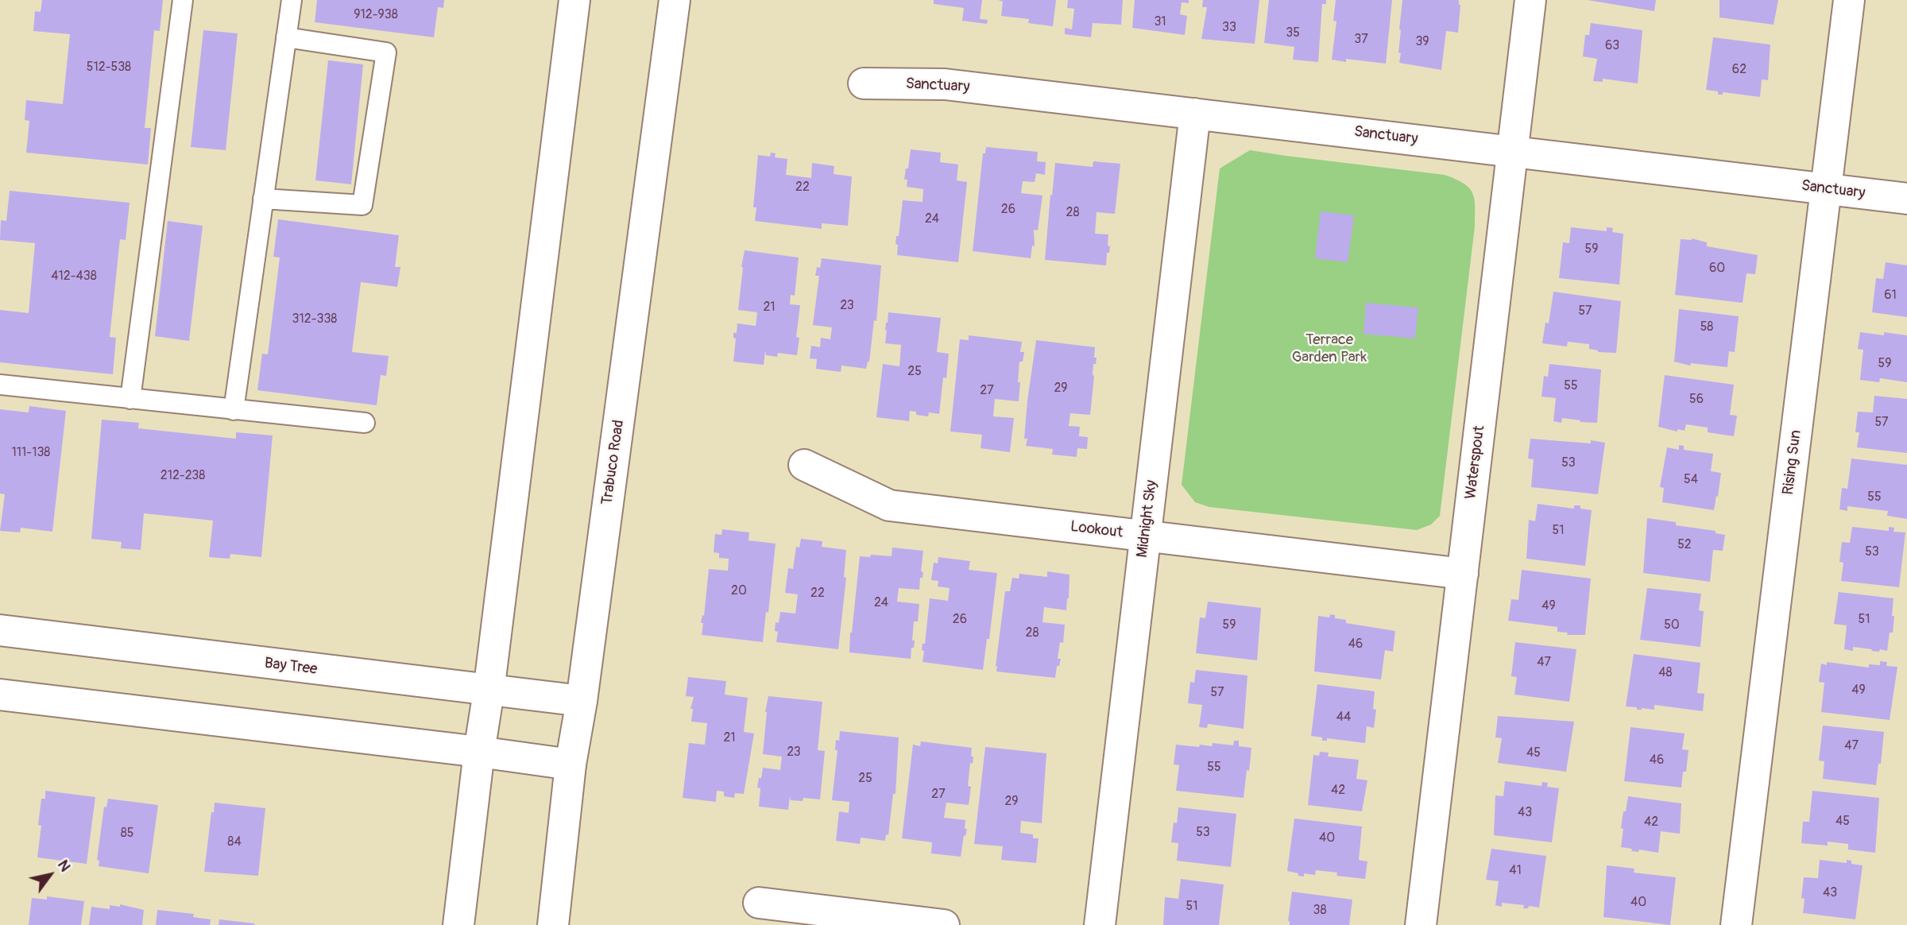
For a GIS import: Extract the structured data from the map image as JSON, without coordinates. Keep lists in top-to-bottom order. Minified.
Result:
{"streets":{"street":["Sanctuary","Trabuco Road","Waterspout","Rising Sun","Midnight Sky","Lookout","Bay Tree"]},"crossings":[["Sanctuary","Waterspout"],["Sanctuary","Rising Sun"],["Sanctuary","Midnight Sky"],["Trabuco Road","Bay Tree"],["Waterspout","Lookout"],["Midnight Sky","Lookout"]],"parks":["Terrace Garden Park"],"house_numbers":["912-938","31","33","35","37","39","63","512-538","62","22","26","28","24","59","60","412-438","61","23","21","57","312-338","58","59","25","55","29","27","56","57","111-138","53","212-238","54","55","51","52","53","20","22","24","49","26","51","59","50","28","46","47","48","49","57","44","21","47","23","45","46","55","25","42","27","29","43","45","42","53","85","40","84","41","43","40","51","38"],"north":"top right"}
